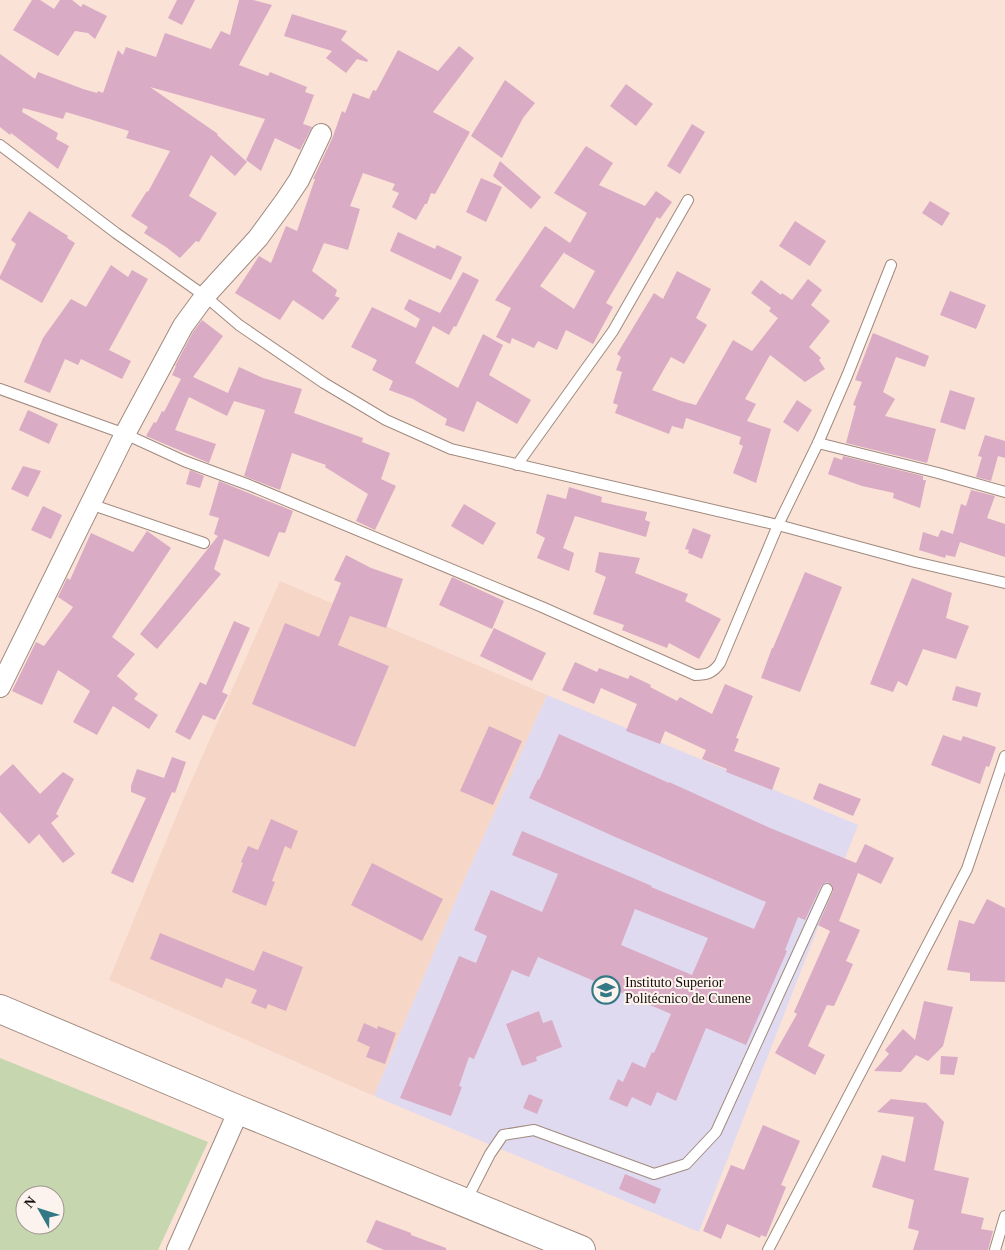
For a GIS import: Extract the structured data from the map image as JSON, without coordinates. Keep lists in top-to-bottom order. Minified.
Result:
{"places":{"school or university":["Instituto Superior Politécnico de Cunene"]},"north":"top left"}
